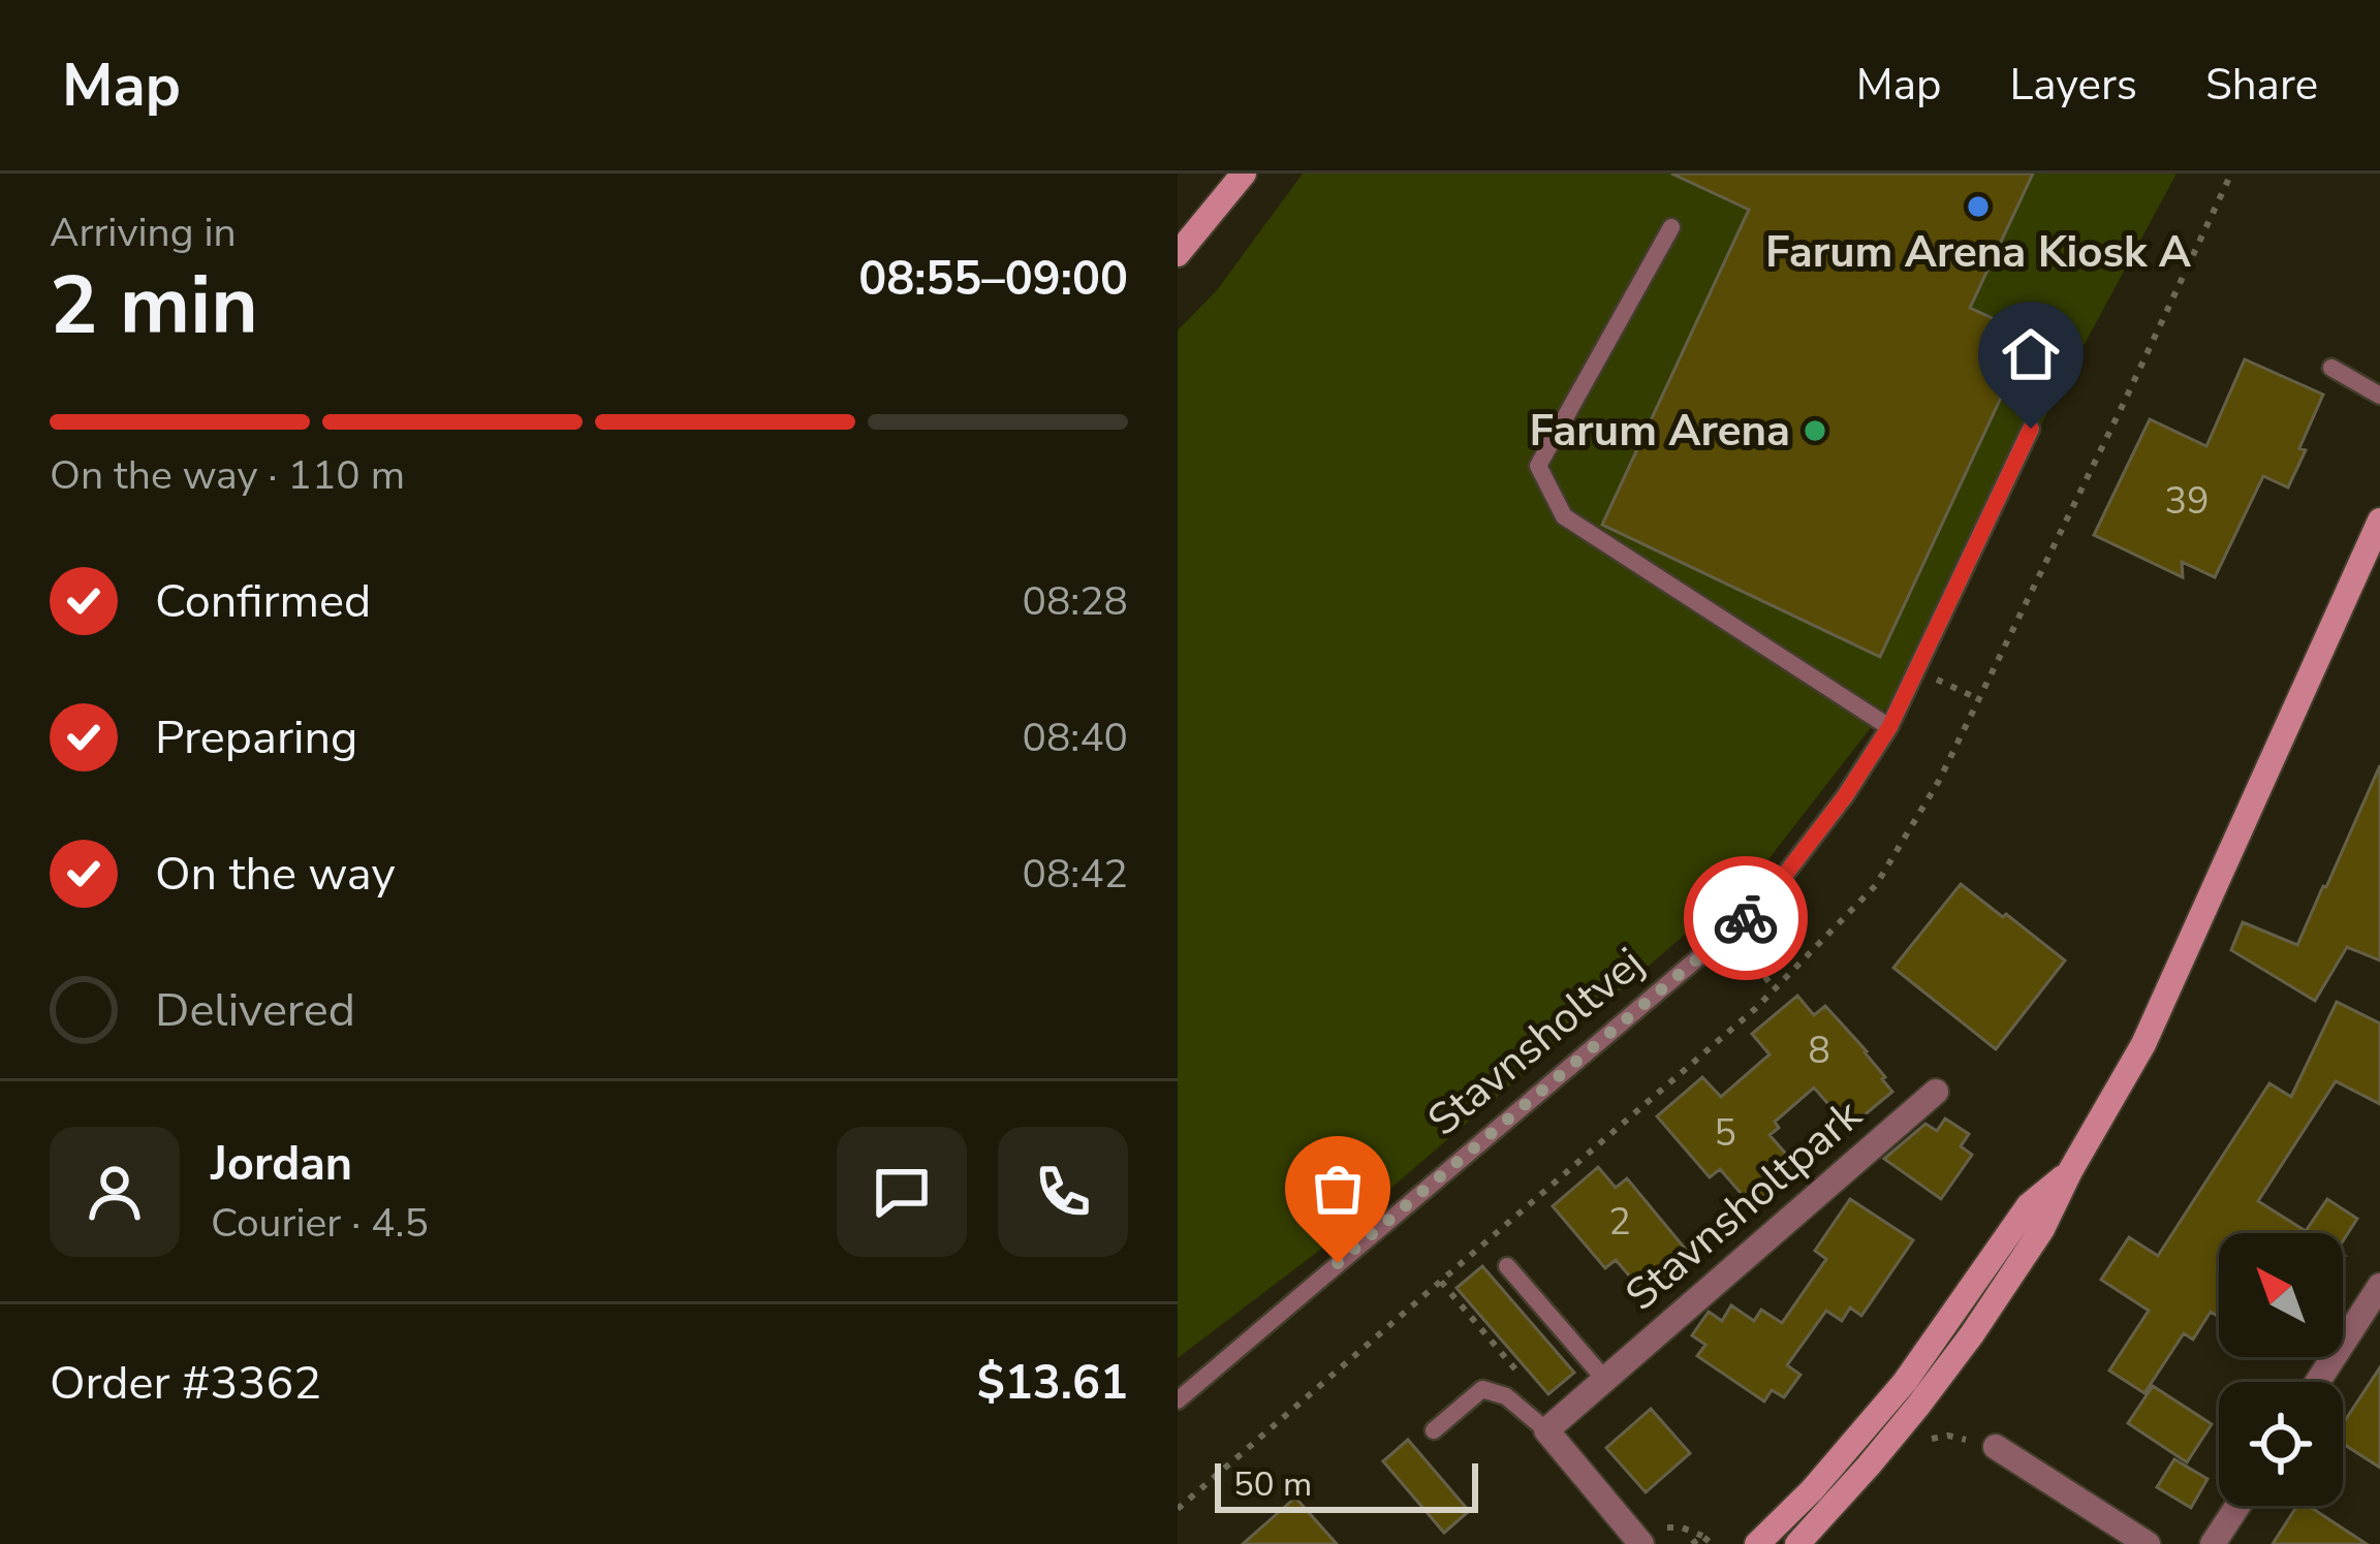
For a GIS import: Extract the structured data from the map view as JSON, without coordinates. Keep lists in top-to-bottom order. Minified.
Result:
{"streets":{"street":["Stavnsholtpark"],"lane":["Stavnsholtvej"]},"places":["Farum Arena Kiosk A","Farum Arena"],"house_numbers":["39","8","5","2"],"scale_bar":"50 m","north":"top left","page":{"header":"Map","nav":["Map","Layers","Share"],"heading":["2 min","Arriving in","08:55–09:00"],"panel":["Jordan","Courier · 4.5","Order #3362","$13.61"],"bar":"On the way · 110 m","list":[["Confirmed","08:28"],["Preparing","08:40"],["On the way","08:42"],"Delivered"],"scale":"50 m"}}
